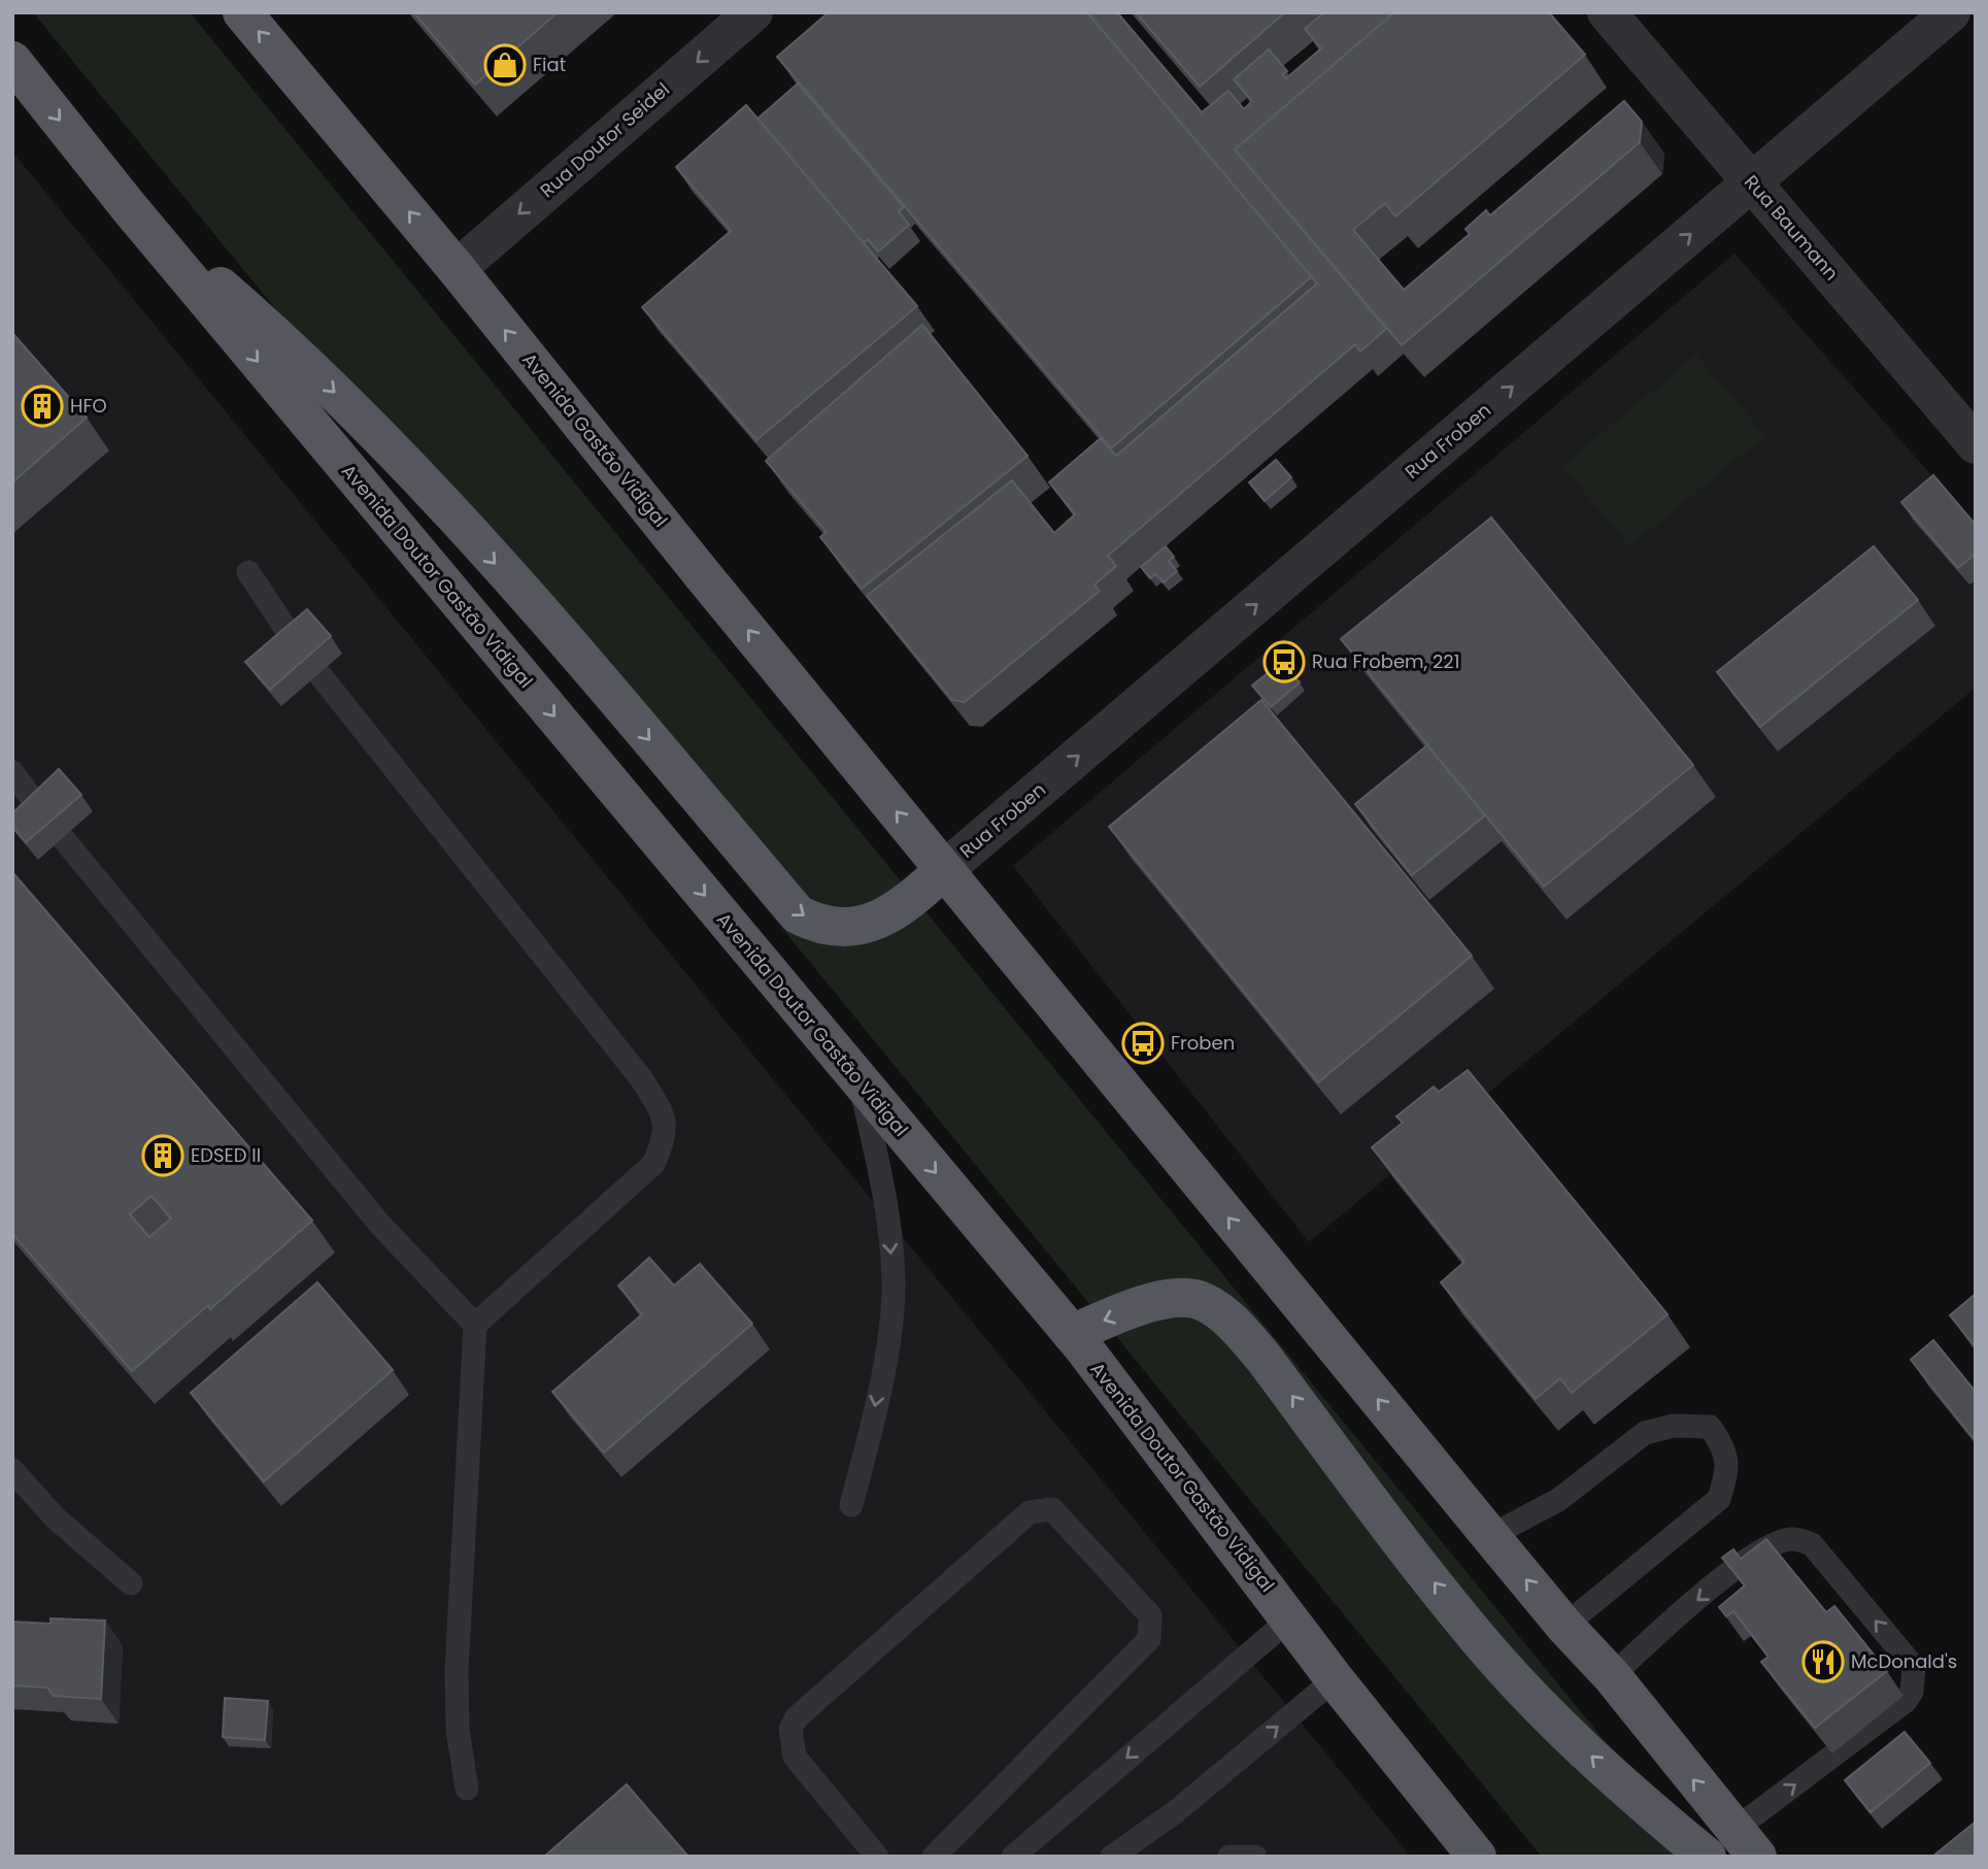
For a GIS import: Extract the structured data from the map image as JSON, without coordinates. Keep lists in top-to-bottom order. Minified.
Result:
{"streets":{"highway":["Avenida Gastão Vidigal","Avenida Doutor Gastão Vidigal"],"street":["Rua Doutor Seidel","Rua Baumann","Rua Froben"]},"crossings":[["Rua Doutor Seidel","Avenida Gastão Vidigal"],["Rua Baumann","Rua Froben"],["Avenida Gastão Vidigal","Rua Froben"]],"one_way":["Rua Doutor Seidel","Rua Froben"],"places":{"shop":["Fiat"],"building":["HFO","EDSED II"],"bus stop":["Rua Frobem, 221","Froben"],"restaurant":["McDonald's"]}}
